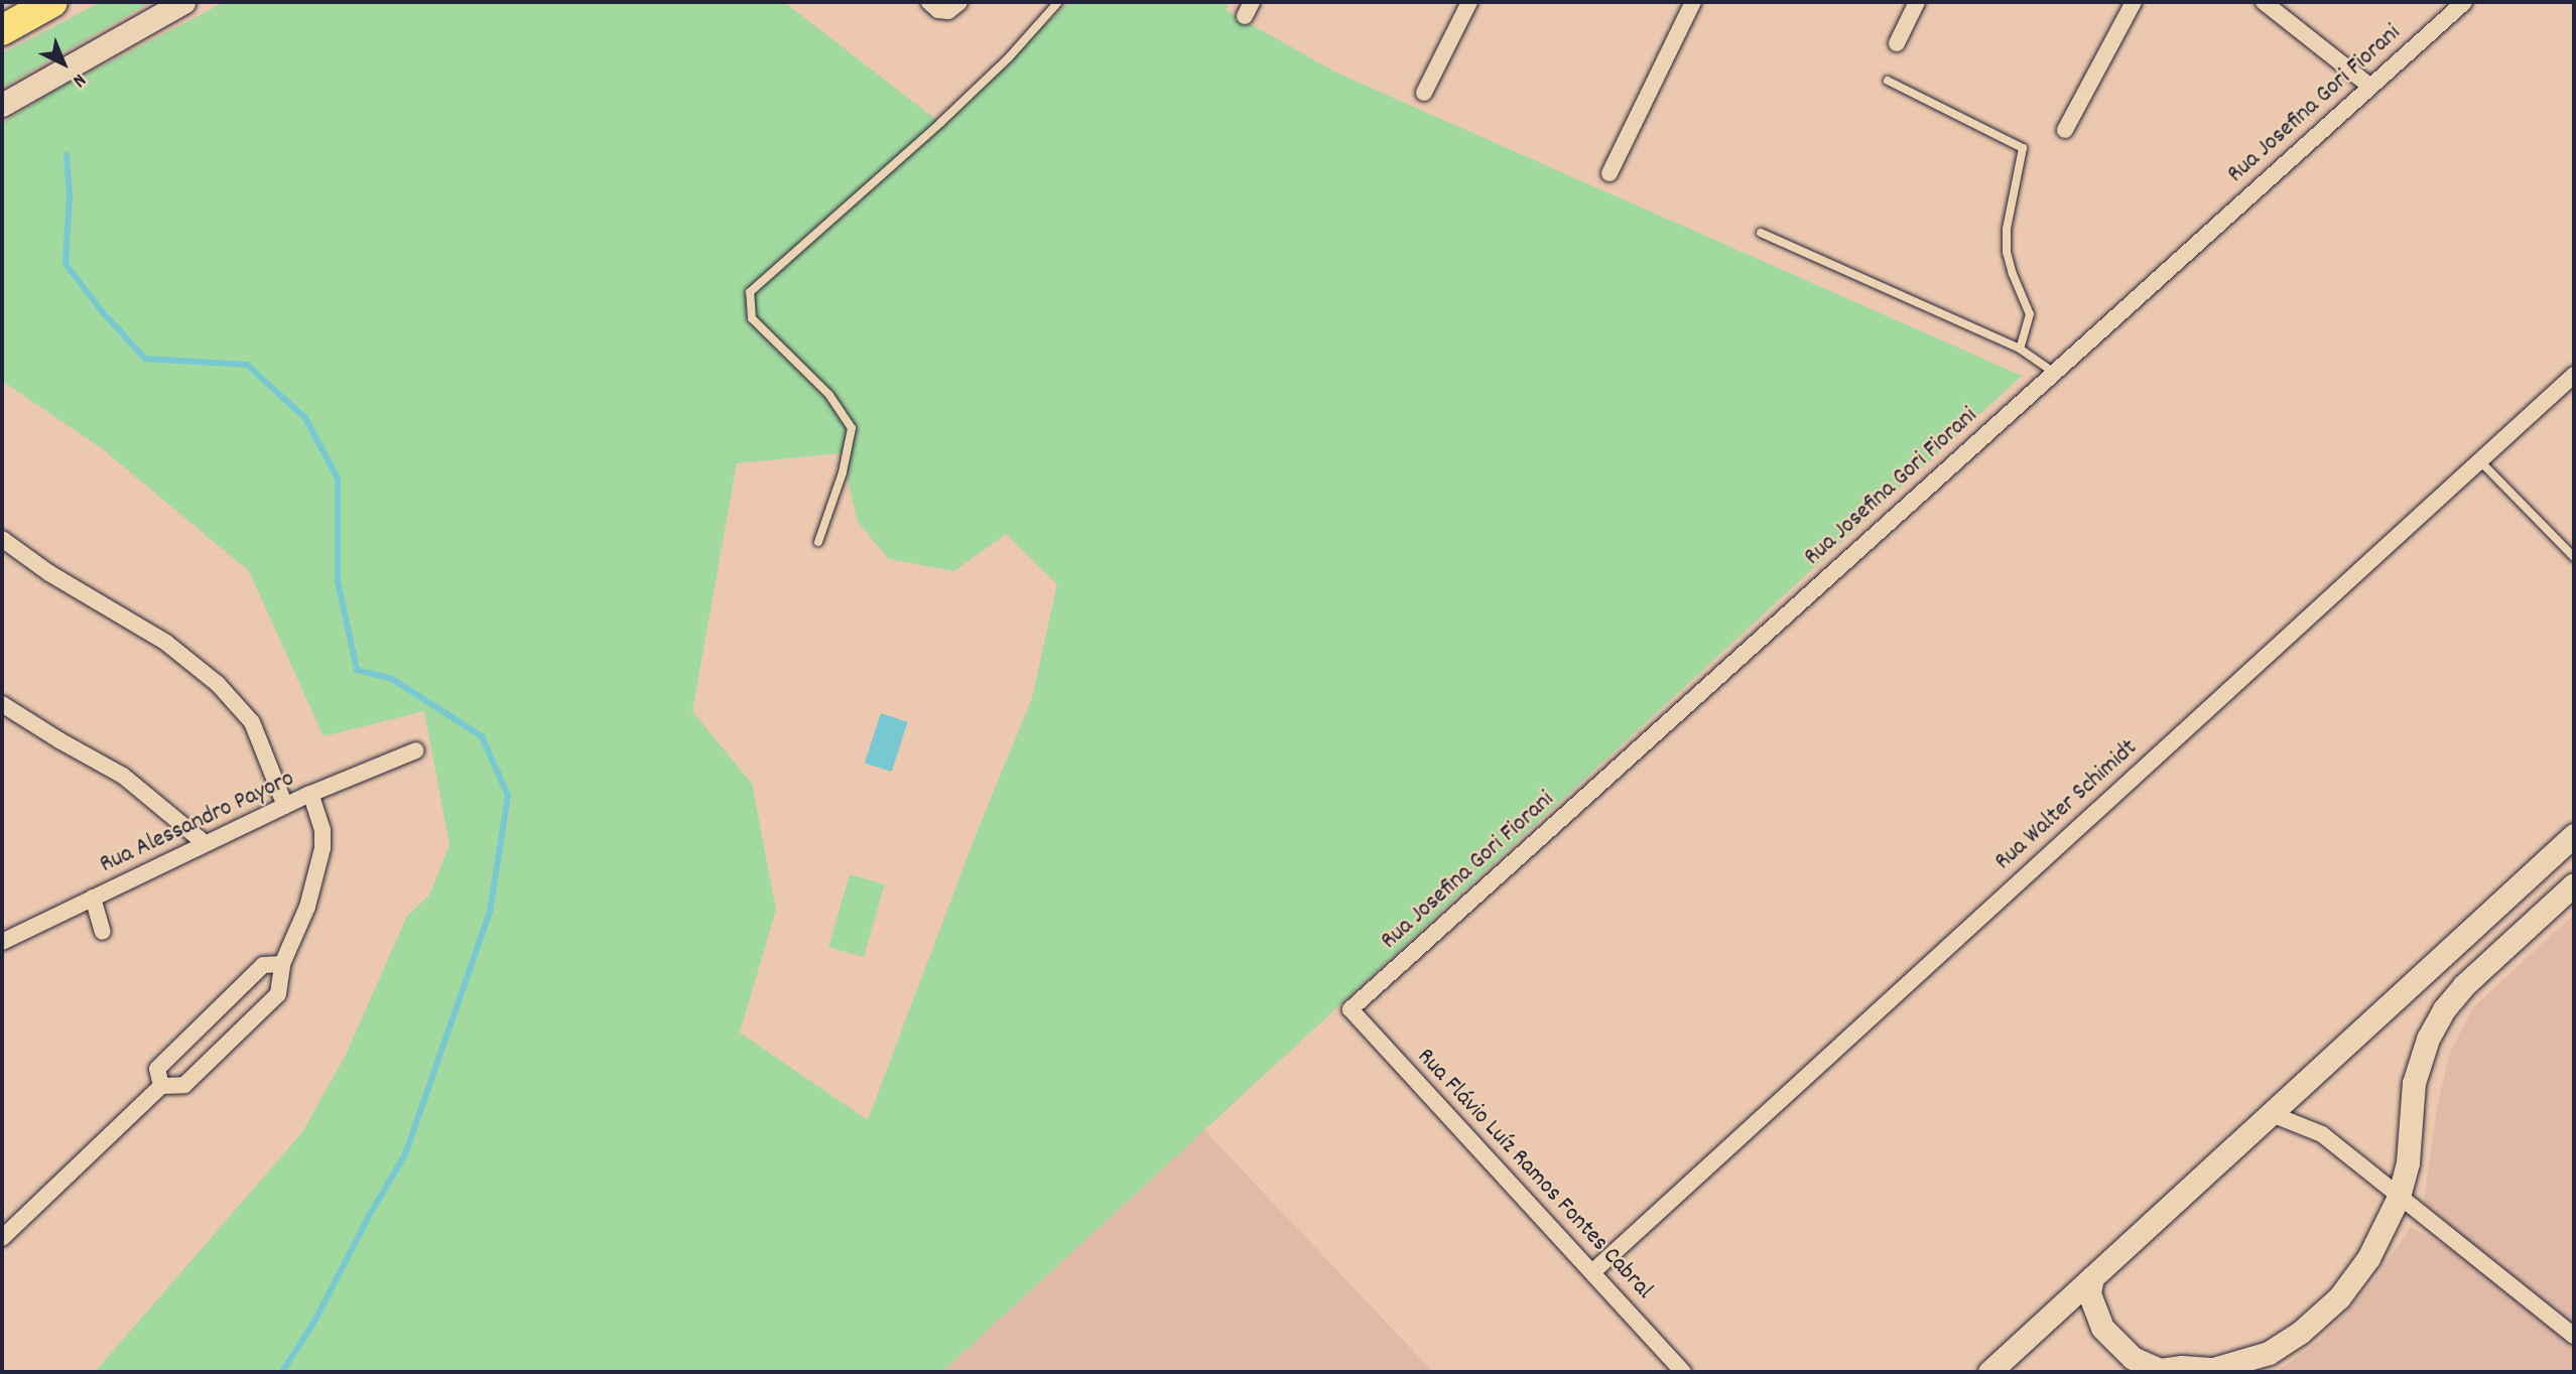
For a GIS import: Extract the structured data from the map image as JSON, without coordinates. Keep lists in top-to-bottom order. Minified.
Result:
{"streets":{"street":["Rua Josefina Gori Fiorani","Rua Walter Schimidt","Rua Alessandro Payoro","Rua Flávio Luíz Ramos Fontes Cabral"]},"crossings":[["Rua Josefina Gori Fiorani","Rua Flávio Luíz Ramos Fontes Cabral"],["Rua Walter Schimidt","Rua Flávio Luíz Ramos Fontes Cabral"]],"north":"bottom right"}
